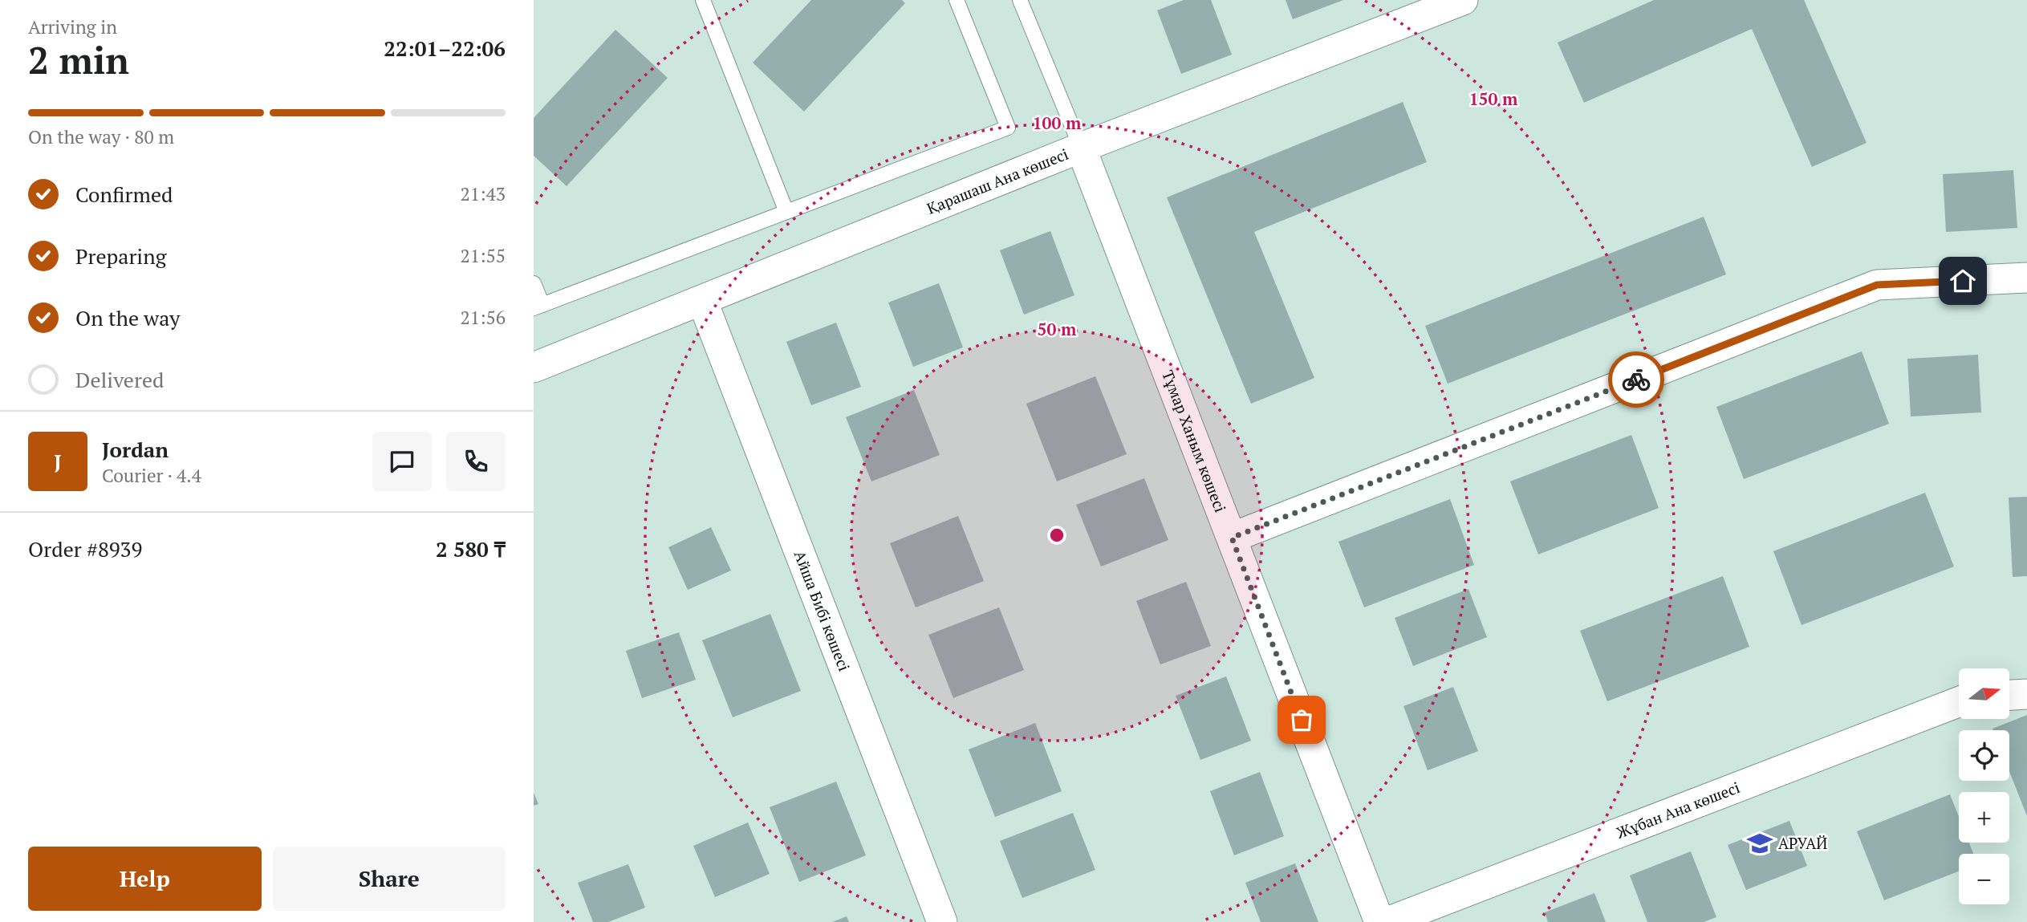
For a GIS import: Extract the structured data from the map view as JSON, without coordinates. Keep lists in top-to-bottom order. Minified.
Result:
{"streets":{"street":["Қарашаш Ана көшесі","Тұмар Ханым көшесі","Айша Бибі көшесі","Жұбан Ана көшесі"]},"crossings":[["Қарашаш Ана көшесі","Тұмар Ханым көшесі"],["Қарашаш Ана көшесі","Айша Бибі көшесі"]],"places":{"school or university":["АРУАЙ"]},"north":"right","page":{"heading":["2 min","Arriving in","22:01–22:06"],"panel":["Jordan","Courier · 4.4","Order #8939","2 580 ₸"],"bar":"On the way · 80 m","list":[["Confirmed","21:43"],["Preparing","21:55"],["On the way","21:56"],"Delivered"],"round":"J","map_buttons":["+","−"],"buttons":["Help","Share"]},"rings":["150 m","100 m","50 m"]}
